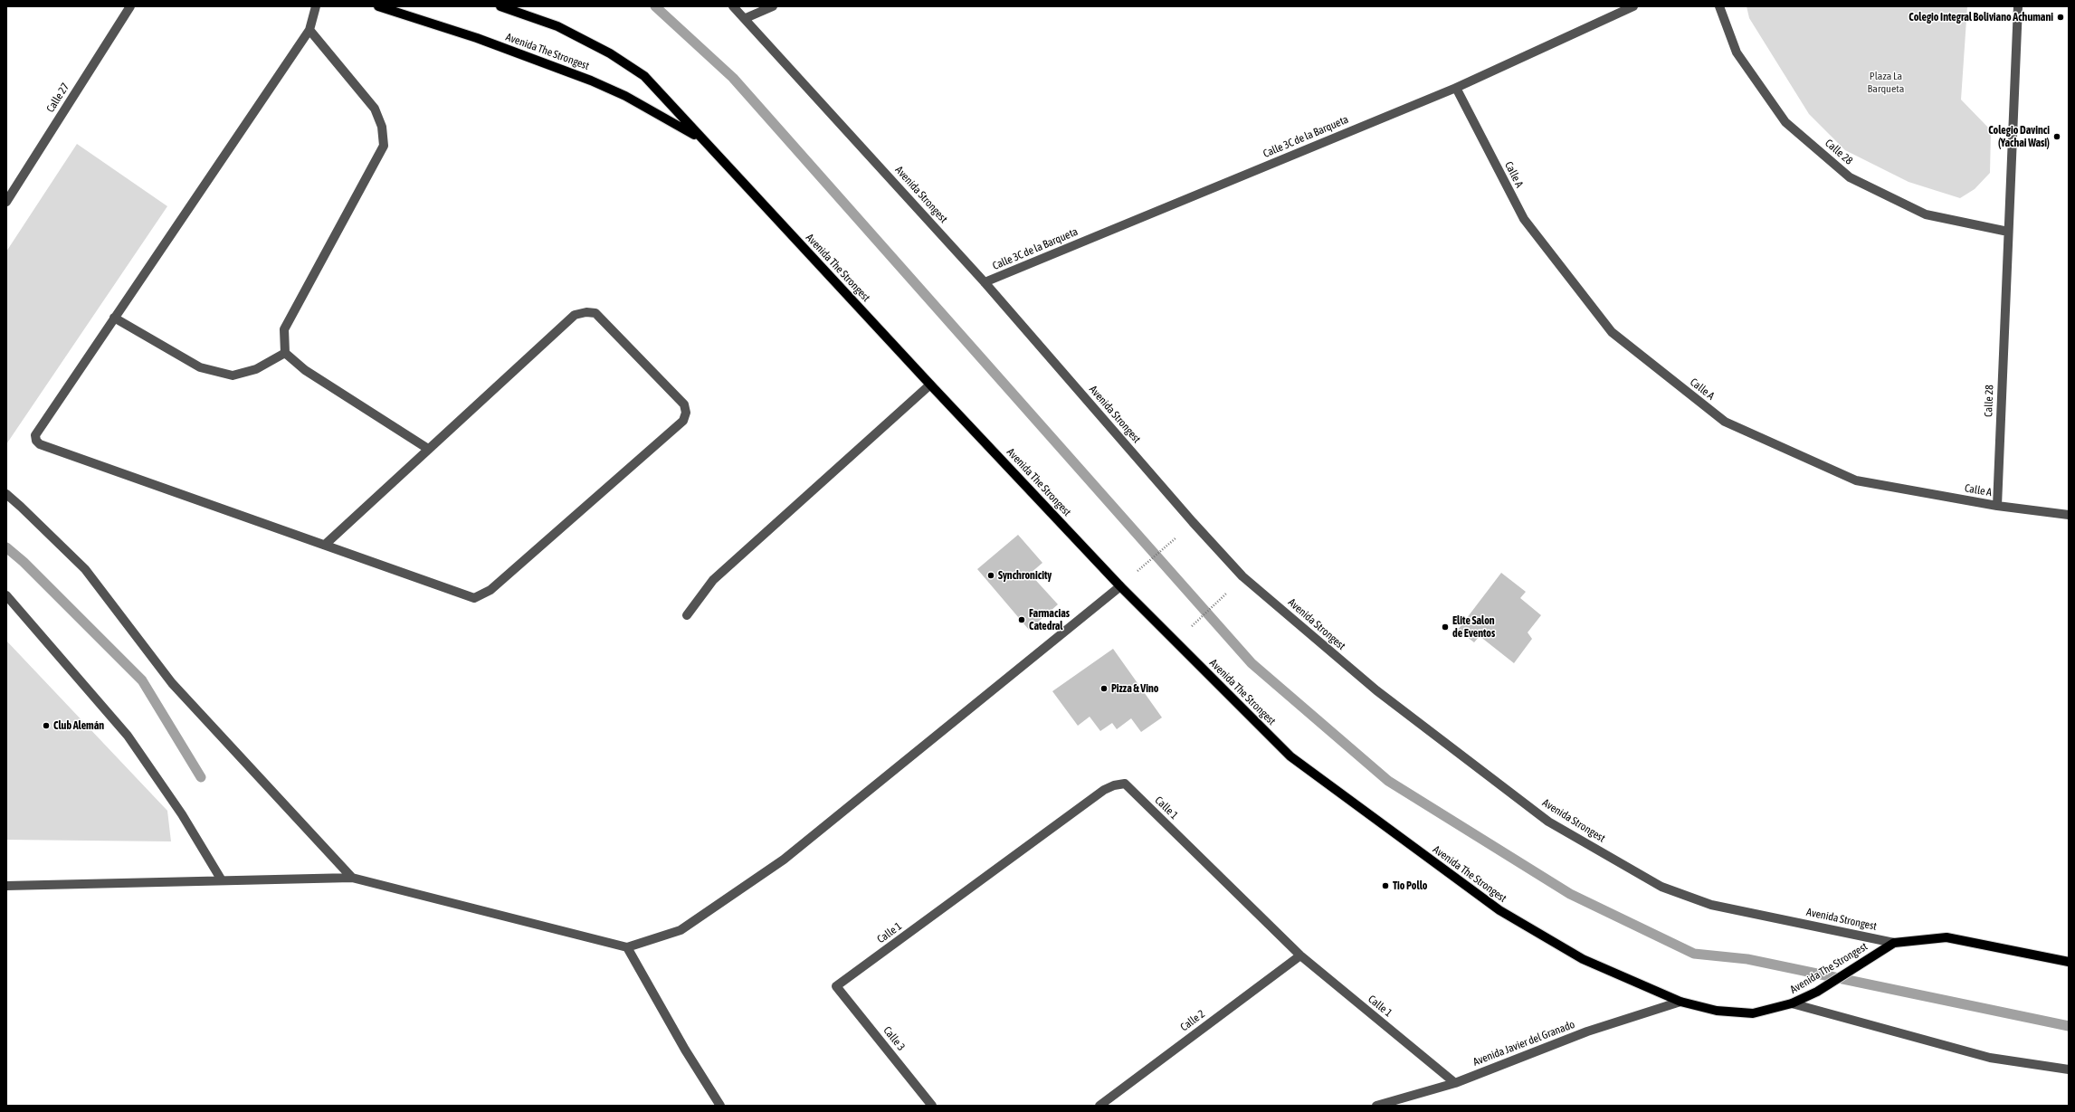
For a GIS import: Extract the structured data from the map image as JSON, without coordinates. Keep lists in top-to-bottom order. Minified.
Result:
{"streets":{"main road":["Avenida The Strongest","Avenida Strongest"],"street":["Calle 27","Calle 3C de la Barqueta","Calle 28","Calle A","Calle 1","Calle 2","Calle 3","Avenida Javier del Granado"]},"crossings":[["Avenida The Strongest","Avenida Strongest"],["Avenida The Strongest","Avenida Javier del Granado"],["Calle 3C de la Barqueta","Calle A"],["Calle 3C de la Barqueta","Avenida Strongest"],["Calle 28","Calle A"],["Calle 1","Calle 2"],["Calle 1","Calle 3"],["Calle 1","Avenida Javier del Granado"]],"parks":["Plaza La Barqueta"],"places":["Colegio Integral Boliviano Achumani","Colegio Davinci (Yachai Wasi)","Synchronicity","Farmacias Catedral","Elite Salon de Eventos","Pizza & Vino","Club Alemán","Tio Pollo"]}
